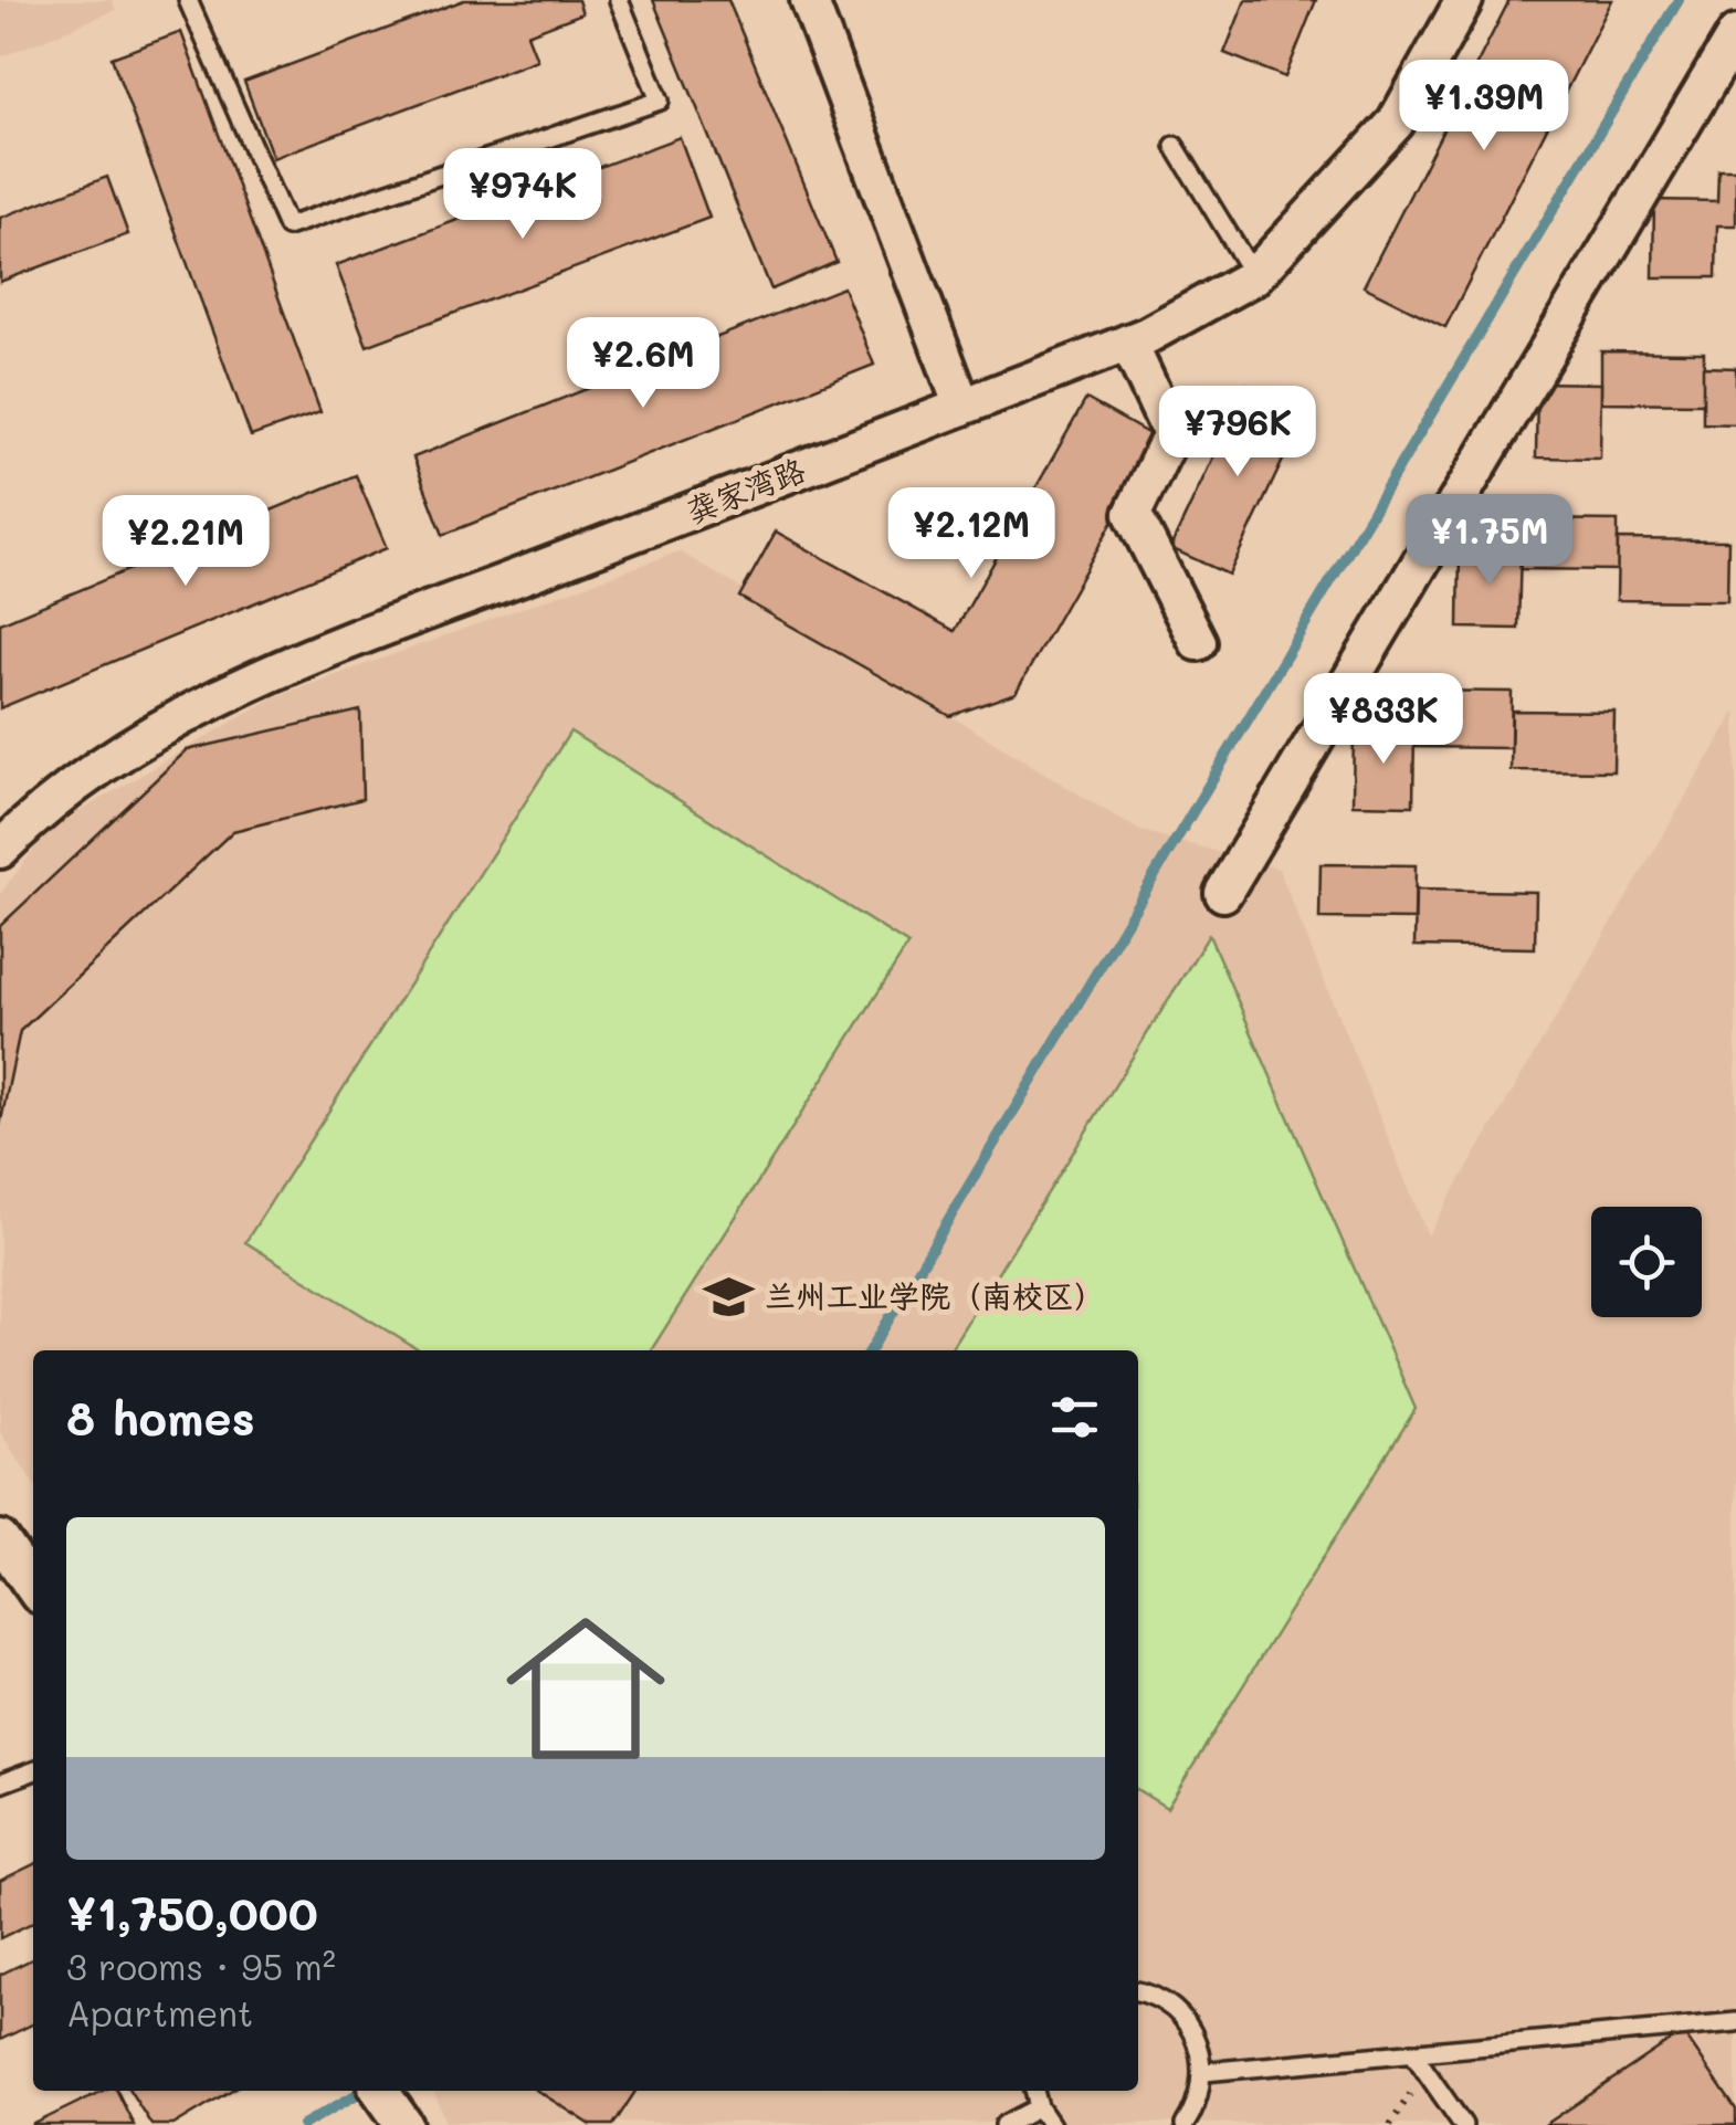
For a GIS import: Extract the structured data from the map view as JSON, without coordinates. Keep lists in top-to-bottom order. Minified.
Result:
{"streets":{"street":["龚家湾路"]},"places":{"school or university":["兰州工业学院（南校区）"]},"page":{"price":["¥1.39M","¥974K","¥2.6M","¥796K","¥2.12M","¥1.75M","¥2.21M","¥833K"],"heading":"8 homes","list":[{"name":"¥1,750,000","note":"3 rooms · 95 m² · Apartment"}]}}
